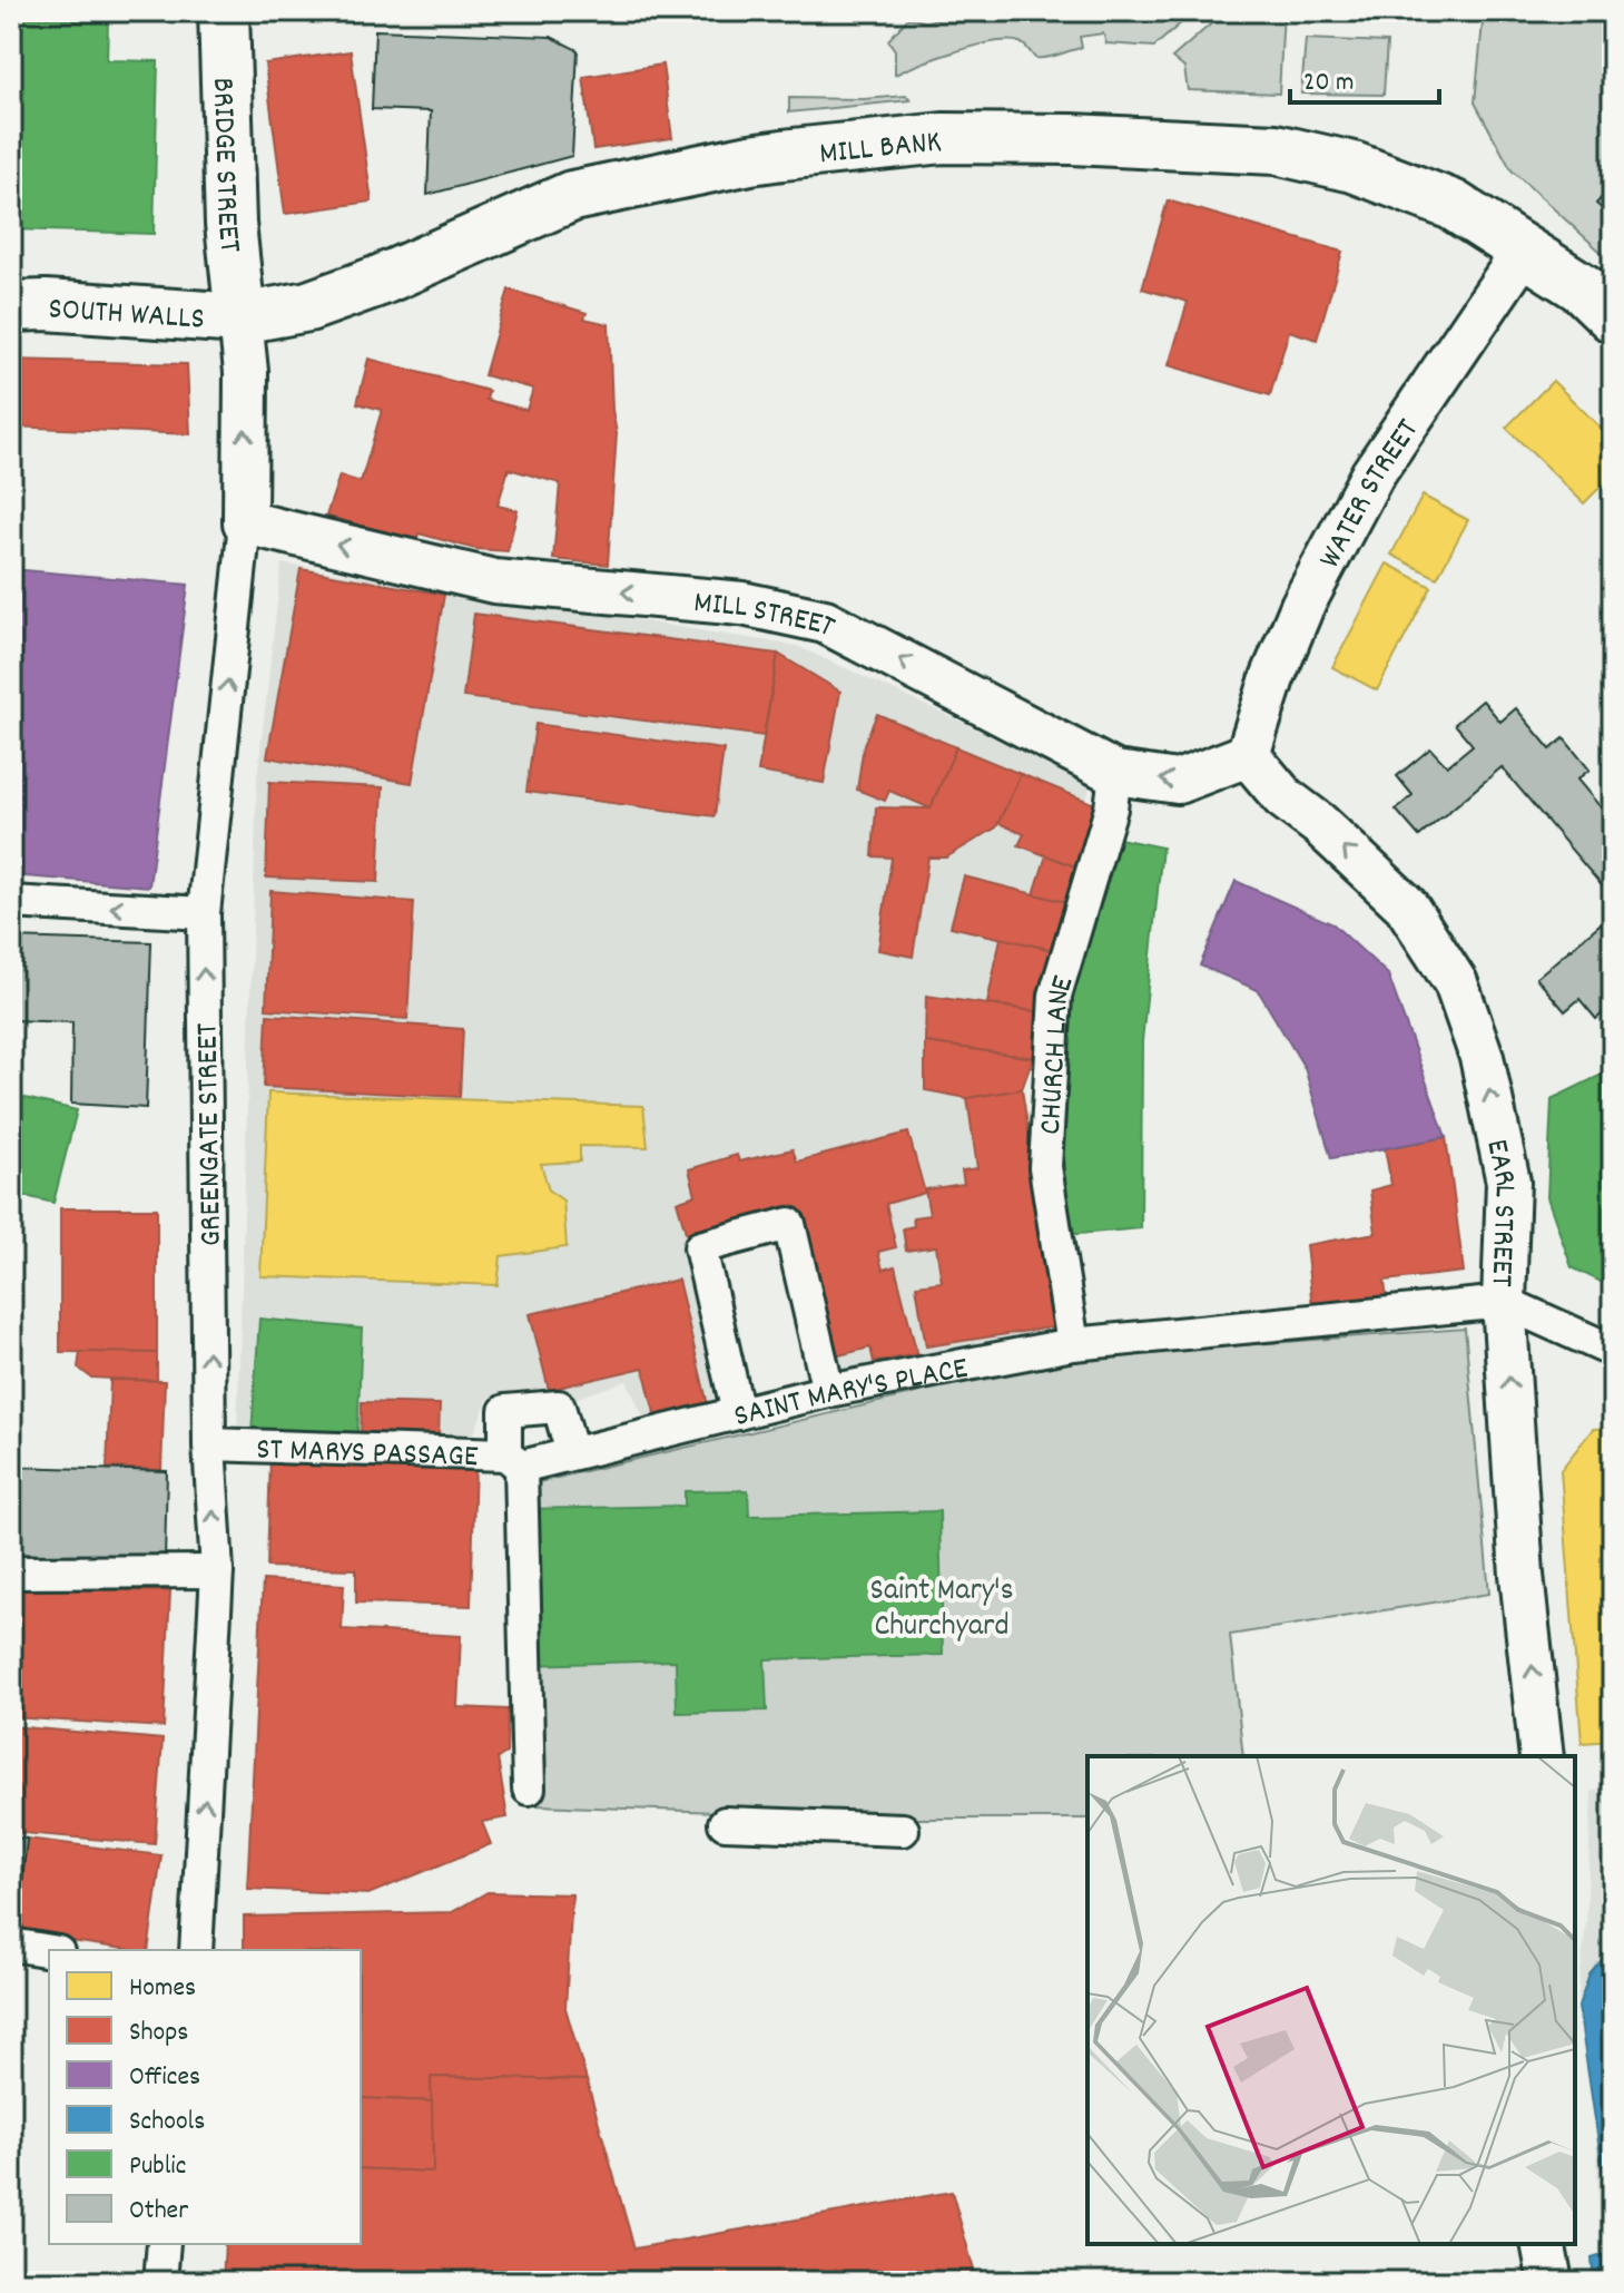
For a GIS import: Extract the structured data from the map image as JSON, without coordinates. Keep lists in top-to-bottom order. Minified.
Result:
{"streets":{"street":["MILL BANK","BRIDGE STREET","SOUTH WALLS","WATER STREET","MILL STREET","CHURCH LANE","GREENGATE STREET","EARL STREET","SAINT MARY'S PLACE","ST MARYS PASSAGE"]},"crossings":[["MILL BANK","BRIDGE STREET"],["MILL BANK","SOUTH WALLS"],["MILL BANK","WATER STREET"],["MILL BANK","GREENGATE STREET"],["BRIDGE STREET","SOUTH WALLS"],["BRIDGE STREET","GREENGATE STREET"],["SOUTH WALLS","GREENGATE STREET"],["WATER STREET","MILL STREET"],["WATER STREET","EARL STREET"],["MILL STREET","CHURCH LANE"],["MILL STREET","GREENGATE STREET"],["MILL STREET","EARL STREET"],["CHURCH LANE","SAINT MARY'S PLACE"],["GREENGATE STREET","ST MARYS PASSAGE"],["EARL STREET","SAINT MARY'S PLACE"],["SAINT MARY'S PLACE","ST MARYS PASSAGE"]],"one_way":["MILL STREET","GREENGATE STREET","EARL STREET"],"parks":["Saint Mary's Churchyard"],"legend":["Homes","Shops","Offices","Schools","Public","Other"],"scale_bar":"20 m"}
